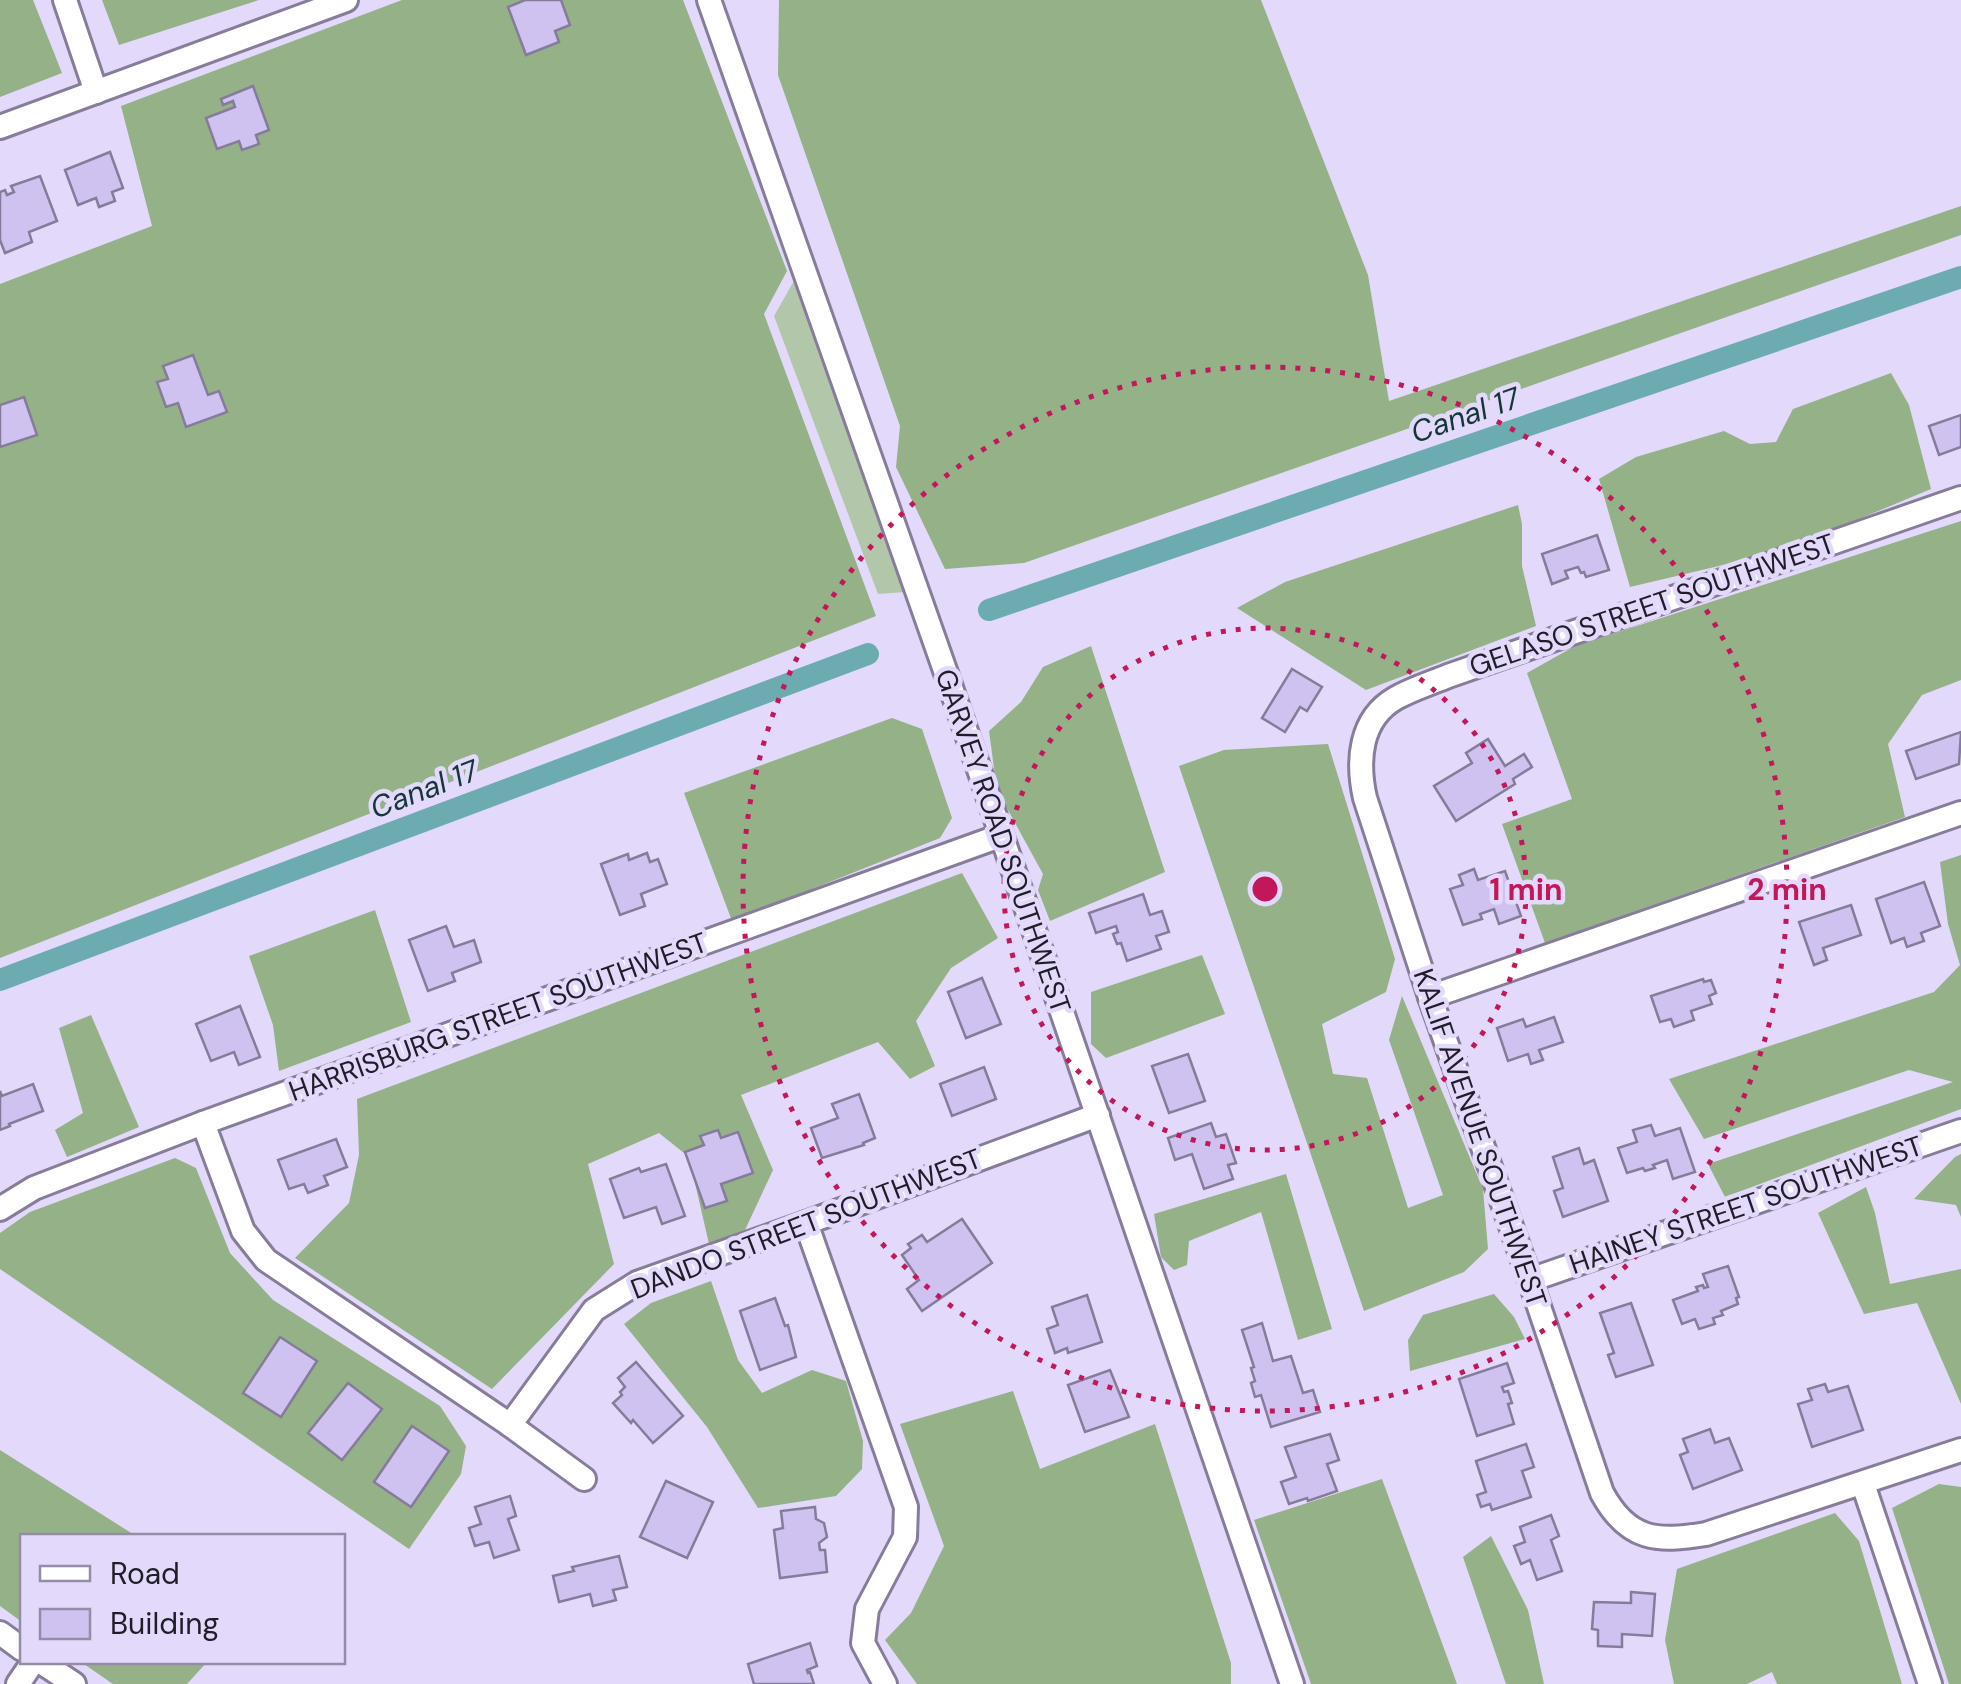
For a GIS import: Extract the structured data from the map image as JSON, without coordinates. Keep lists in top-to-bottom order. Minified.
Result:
{"streets":{"street":["GELASO STREET SOUTHWEST","GARVEY ROAD SOUTHWEST","HARRISBURG STREET SOUTHWEST","KALIF AVENUE SOUTHWEST","HAINEY STREET SOUTHWEST","DANDO STREET SOUTHWEST"]},"crossings":[["GELASO STREET SOUTHWEST","KALIF AVENUE SOUTHWEST"],["GARVEY ROAD SOUTHWEST","HARRISBURG STREET SOUTHWEST"],["GARVEY ROAD SOUTHWEST","DANDO STREET SOUTHWEST"],["KALIF AVENUE SOUTHWEST","HAINEY STREET SOUTHWEST"]],"water":["Canal 17"],"legend":["Road","Building"],"rings":["1 min","2 min"]}
